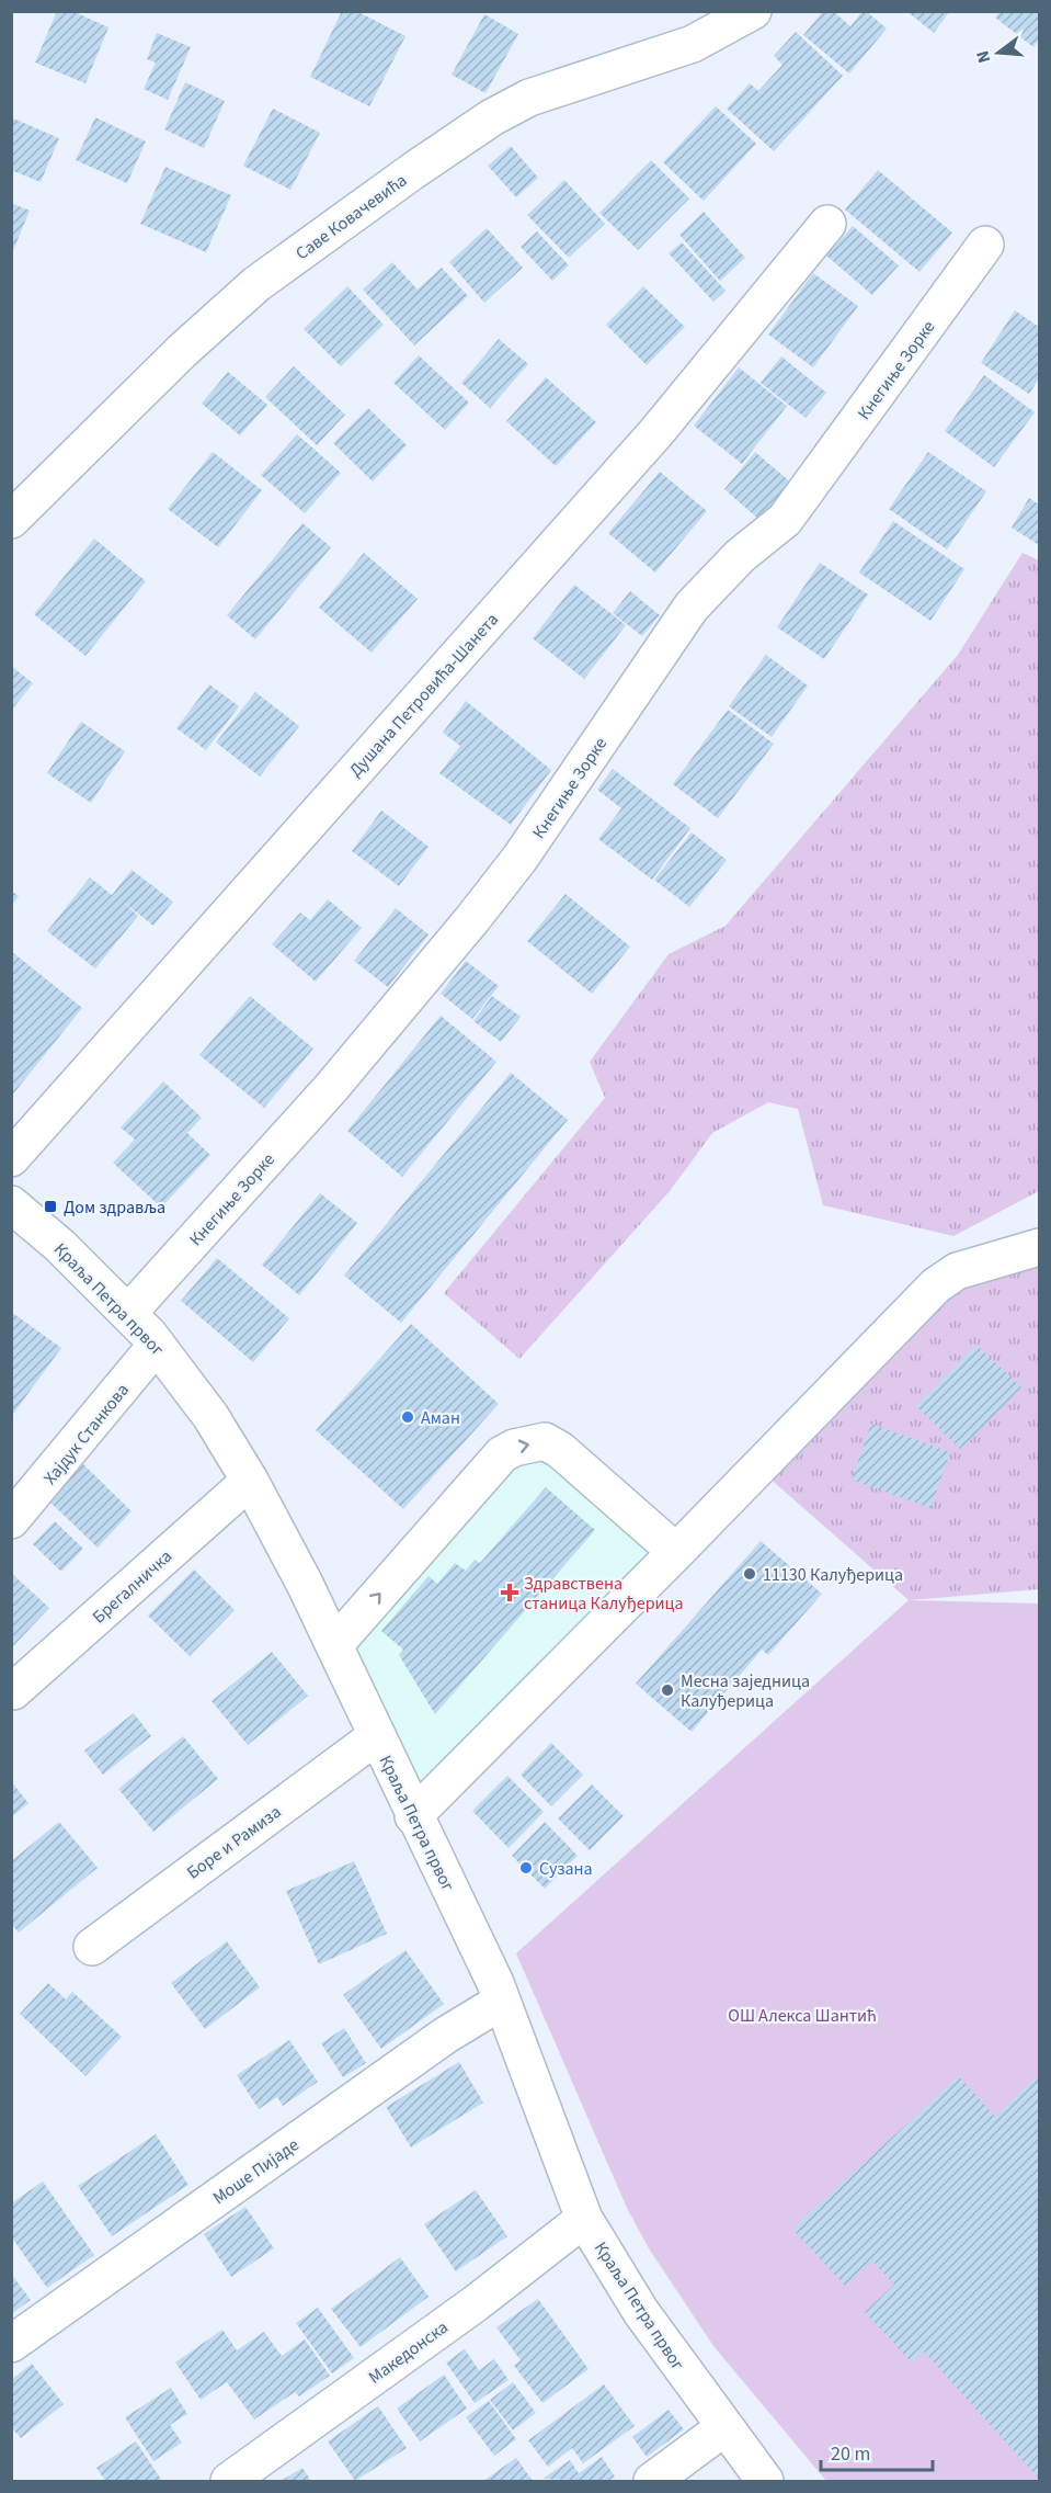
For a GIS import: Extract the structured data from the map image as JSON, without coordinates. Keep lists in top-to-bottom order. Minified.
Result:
{"streets":{"street":["Саве Ковачевића","Кнегиње Зорке","Душана Петровића-Шанета","Краља Петра првог","Хајдук Станкова","Брегалничка","Боре и Рамиза","Моше Пијаде","Македонска"]},"crossings":[["Кнегиње Зорке","Краља Петра првог"],["Краља Петра првог","Хајдук Станкова"],["Краља Петра првог","Брегалничка"],["Краља Петра првог","Боре и Рамиза"],["Краља Петра првог","Моше Пијаде"],["Краља Петра првог","Македонска"]],"parks":["ОШ Алекса Шантић"],"places":{"transit":["Дом здравља"],"other":["Аман","11130 Калуђерица","Месна заједница Калуђерица","Сузана"],"health":["Здравствена станица Калуђерица"]},"scale_bar":"20 m","north":"left"}
